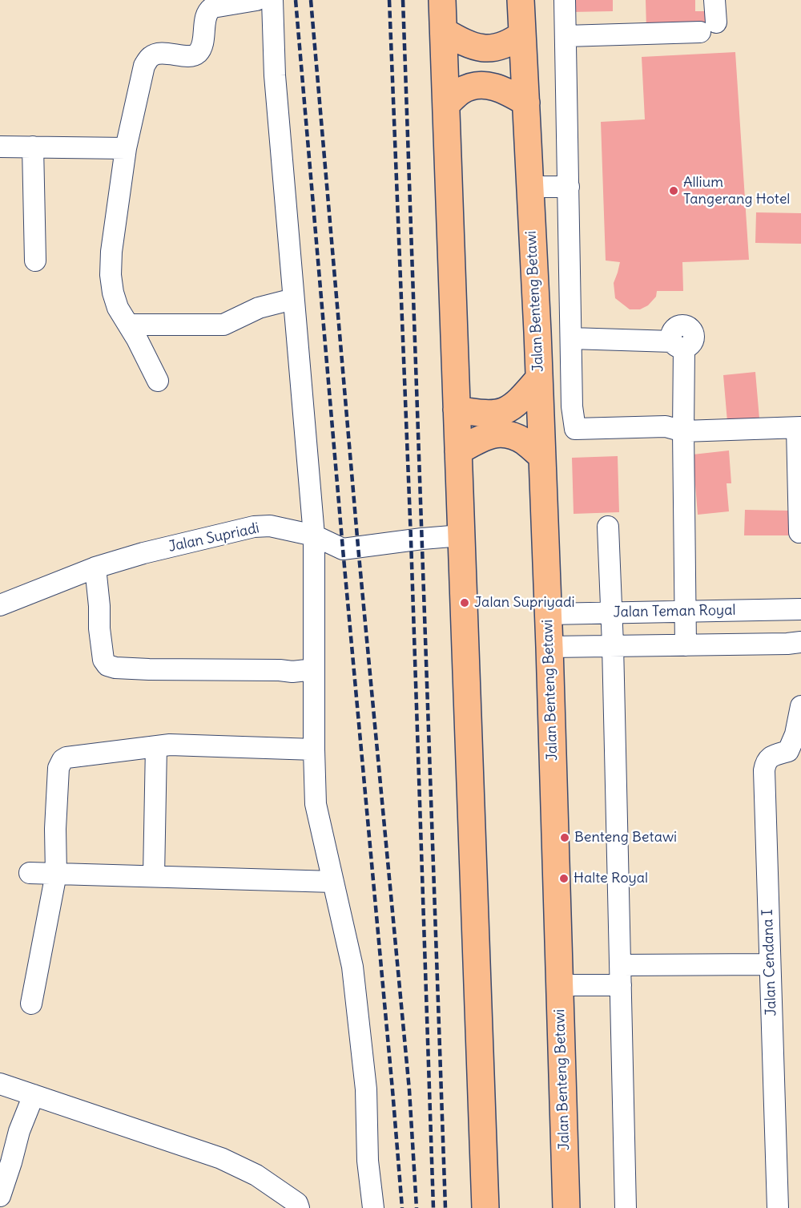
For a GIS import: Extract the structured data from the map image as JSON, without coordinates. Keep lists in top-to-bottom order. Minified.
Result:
{"streets":{"main road":["Jalan Benteng Betawi"],"street":["Jalan Supriadi","Jalan Teman Royal","Jalan Cendana I"]},"crossings":[["Jalan Benteng Betawi","Jalan Teman Royal"]],"places":["Allium Tangerang Hotel","Jalan Supriyadi","Benteng Betawi","Halte Royal"]}
